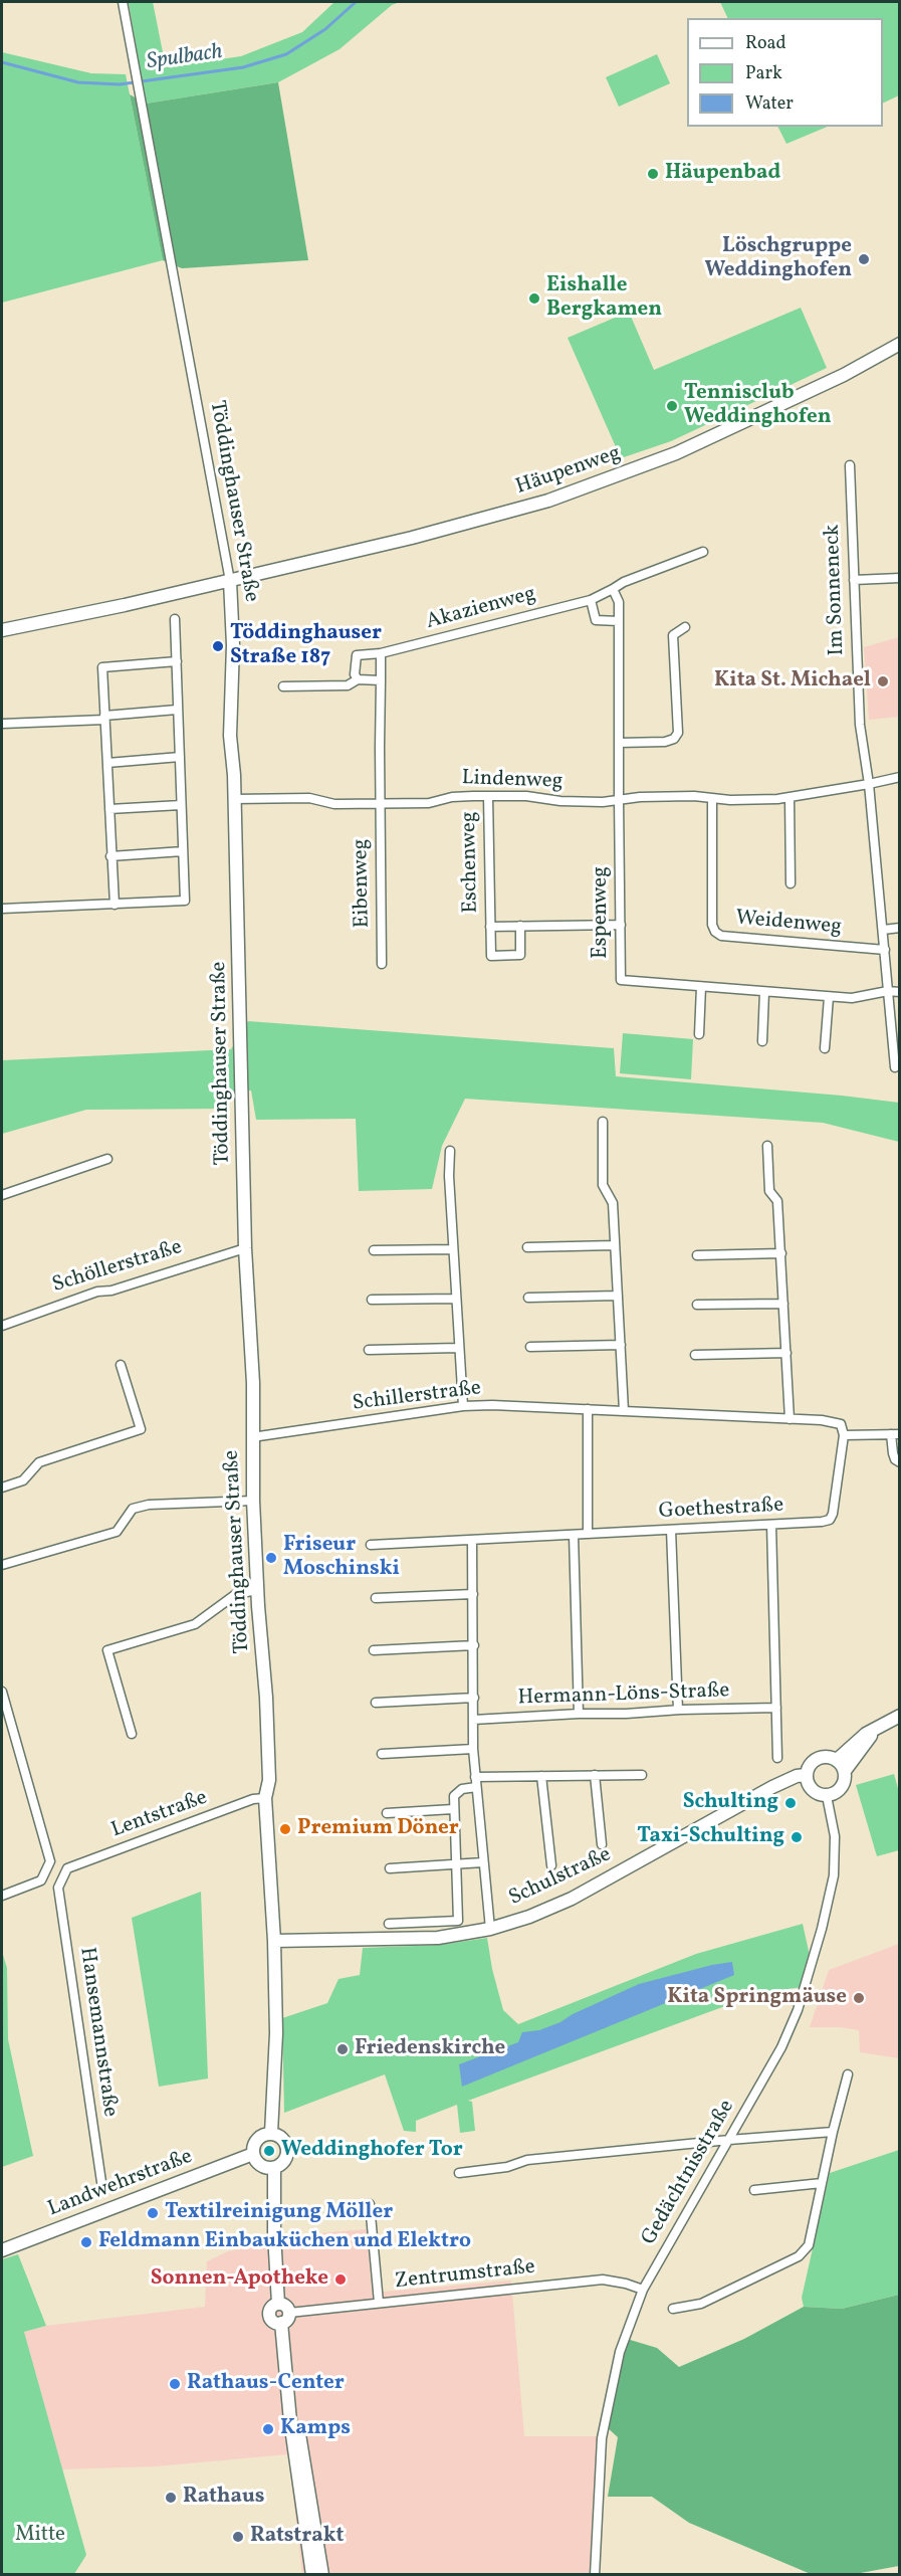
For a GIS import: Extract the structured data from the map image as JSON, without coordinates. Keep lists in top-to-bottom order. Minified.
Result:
{"streets":{"street":["Häupenweg","Töddinghauser Straße","Im Sonneneck","Akazienweg","Lindenweg","Eschenweg","Eibenweg","Espenweg","Weidenweg","Schöllerstraße","Schillerstraße","Goethestraße","Hermann-Löns-Straße","Lentstraße","Schulstraße","Hansemannstraße","Gedächtnisstraße","Landwehrstraße","Zentrumstraße"]},"crossings":[["Häupenweg","Töddinghauser Straße"],["Töddinghauser Straße","Lindenweg"],["Töddinghauser Straße","Schöllerstraße"],["Töddinghauser Straße","Schillerstraße"],["Töddinghauser Straße","Lentstraße"],["Töddinghauser Straße","Schulstraße"],["Töddinghauser Straße","Landwehrstraße"],["Im Sonneneck","Lindenweg"],["Lindenweg","Eschenweg"],["Lindenweg","Eibenweg"],["Lindenweg","Espenweg"],["Lindenweg","Weidenweg"],["Eschenweg","Espenweg"],["Schillerstraße","Goethestraße"],["Lentstraße","Hansemannstraße"],["Schulstraße","Gedächtnisstraße"],["Gedächtnisstraße","Zentrumstraße"]],"water":["Spulbach"],"parks":["Mitte"],"places":["Häupenbad","Löschgruppe Weddinghofen","Eishalle Bergkamen","Tennisclub Weddinghofen","Töddinghauser Straße 187","Kita St. Michael","Friseur Moschinski","Schulting","Premium Döner","Taxi-Schulting","Kita Springmäuse","Friedenskirche","Weddinghofer Tor","Textilreinigung Möller","Feldmann Einbauküchen und Elektro","Sonnen-Apotheke","Rathaus-Center","Kamps","Rathaus","Ratstrakt"],"legend":["Road","Park","Water"]}
